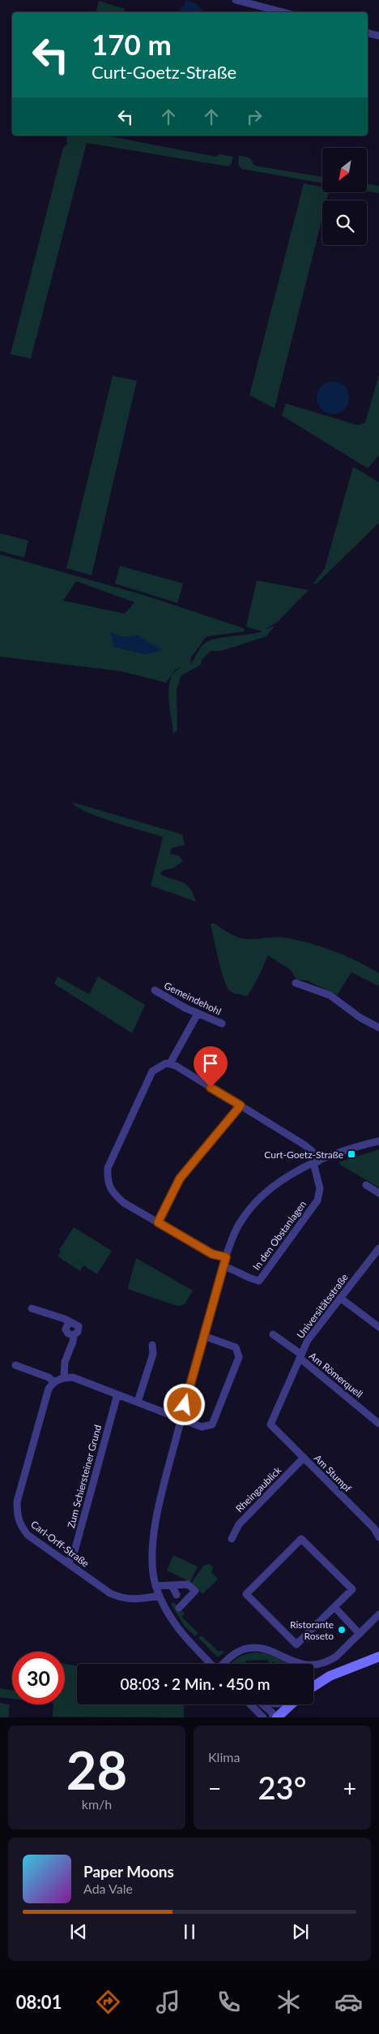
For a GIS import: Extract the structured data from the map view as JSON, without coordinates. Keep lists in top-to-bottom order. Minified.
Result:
{"streets":{"street":["Gemeindehohl","In den Obstanlagen","Universitätsstraße","Am Römerquell","Am Stumpf","Zum Schiersteiner Grund","Rheingaublick","Carl-Orff-Straße"]},"crossings":[["Universitätsstraße","Am Römerquell"],["Universitätsstraße","Am Stumpf"],["Am Stumpf","Rheingaublick"],["Zum Schiersteiner Grund","Carl-Orff-Straße"]],"places":{"transit":["Curt-Goetz-Straße"],"other":["Ristorante Roseto"]},"north":"bottom left","page":{"turn":["170 m","Curt-Goetz-Straße"],"limit":"30","trip":"08:03 · 2 Min. · 450 m","tile":[["28","km/h"],"Klima"],"heat":["−","23°","+"],"song":["Paper Moons","Ada Vale"],"tabs":"08:01"}}
